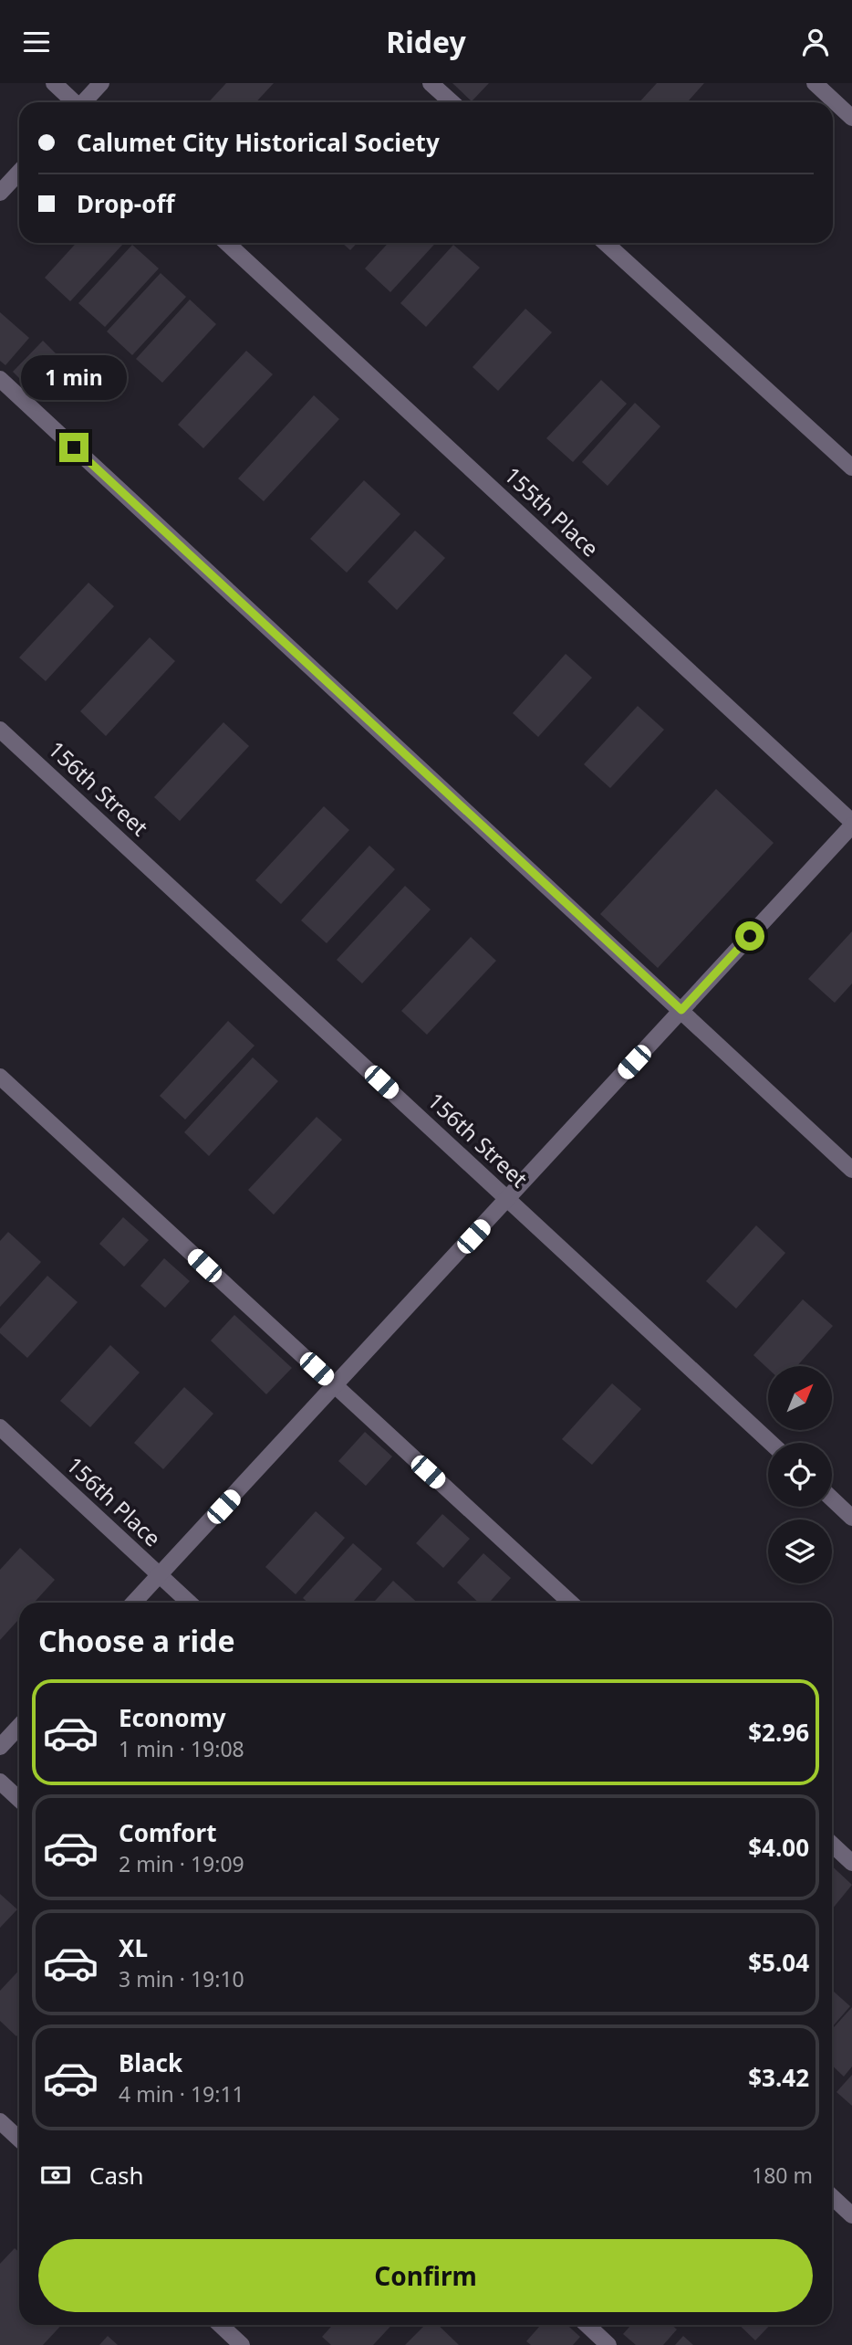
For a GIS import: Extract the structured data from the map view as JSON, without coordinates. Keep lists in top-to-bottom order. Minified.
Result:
{"streets":{"street":["155th Place","156th Street","156th Place"]},"north":"top right","page":{"header":"Ridey","banner":["Calumet City Historical Society","Drop-off"],"bubble":"1 min","heading":"Choose a ride","list":[{"name":"Economy","note":"1 min · 19:08","value":"$2.96"},{"name":"Comfort","note":"2 min · 19:09","value":"$4.00"},{"name":"XL","note":"3 min · 19:10","value":"$5.04"},{"name":"Black","note":"4 min · 19:11","value":"$3.42"}],"pay":["Cash","180 m"],"buttons":"Confirm"}}
